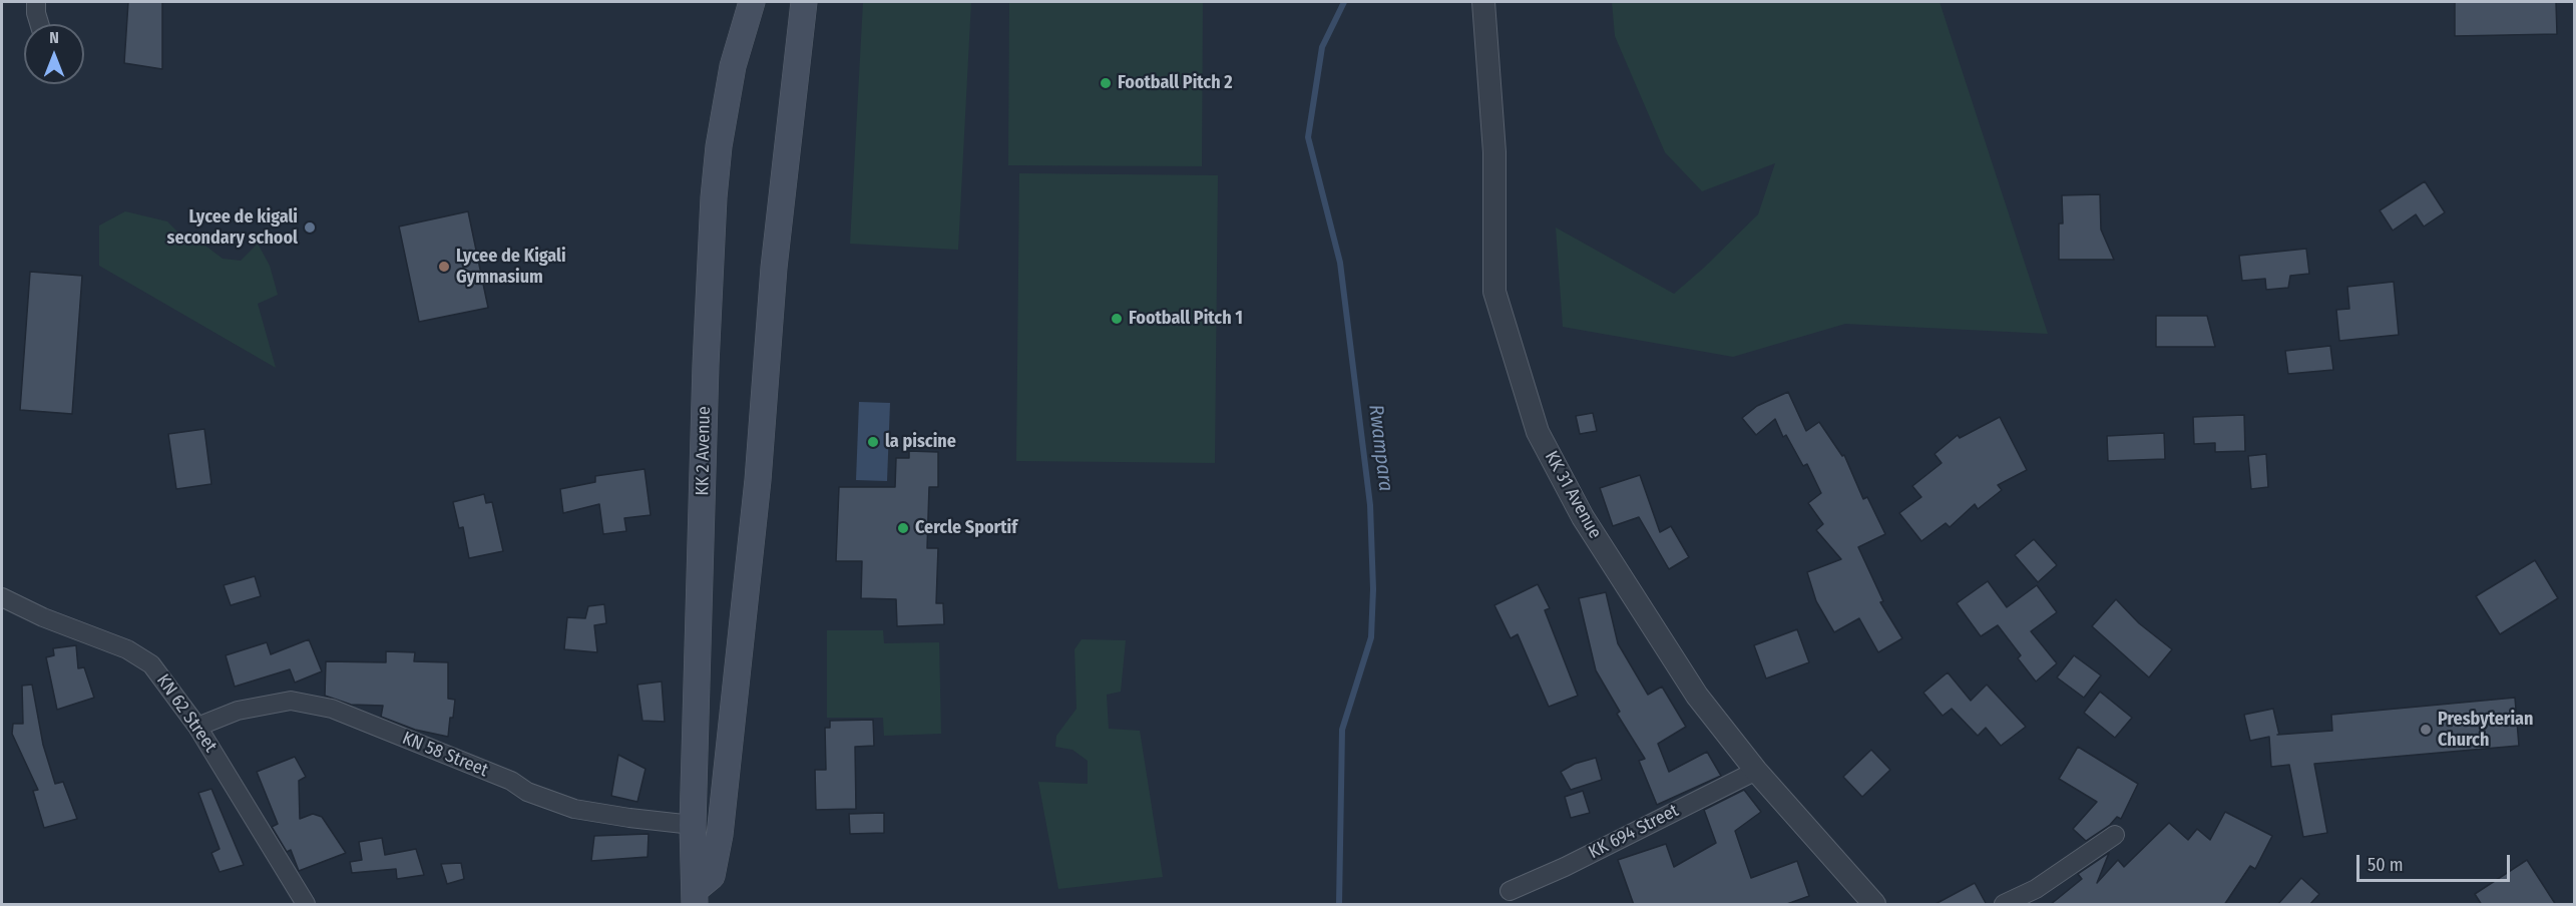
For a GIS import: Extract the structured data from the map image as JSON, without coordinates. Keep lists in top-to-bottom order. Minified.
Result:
{"streets":{"main road":["KK 2 Avenue"],"street":["KK 31 Avenue","KN 62 Street","KN 58 Street","KK 694 Street"]},"crossings":[["KK 2 Avenue","KN 58 Street"],["KK 31 Avenue","KK 694 Street"],["KN 62 Street","KN 58 Street"]],"water":["Rwampara"],"places":["Football Pitch 2","Lycee de kigali secondary school","Lycee de Kigali Gymnasium","Football Pitch 1","la piscine","Cercle Sportif","Presbyterian Church"],"scale_bar":"50 m","north":"top"}
